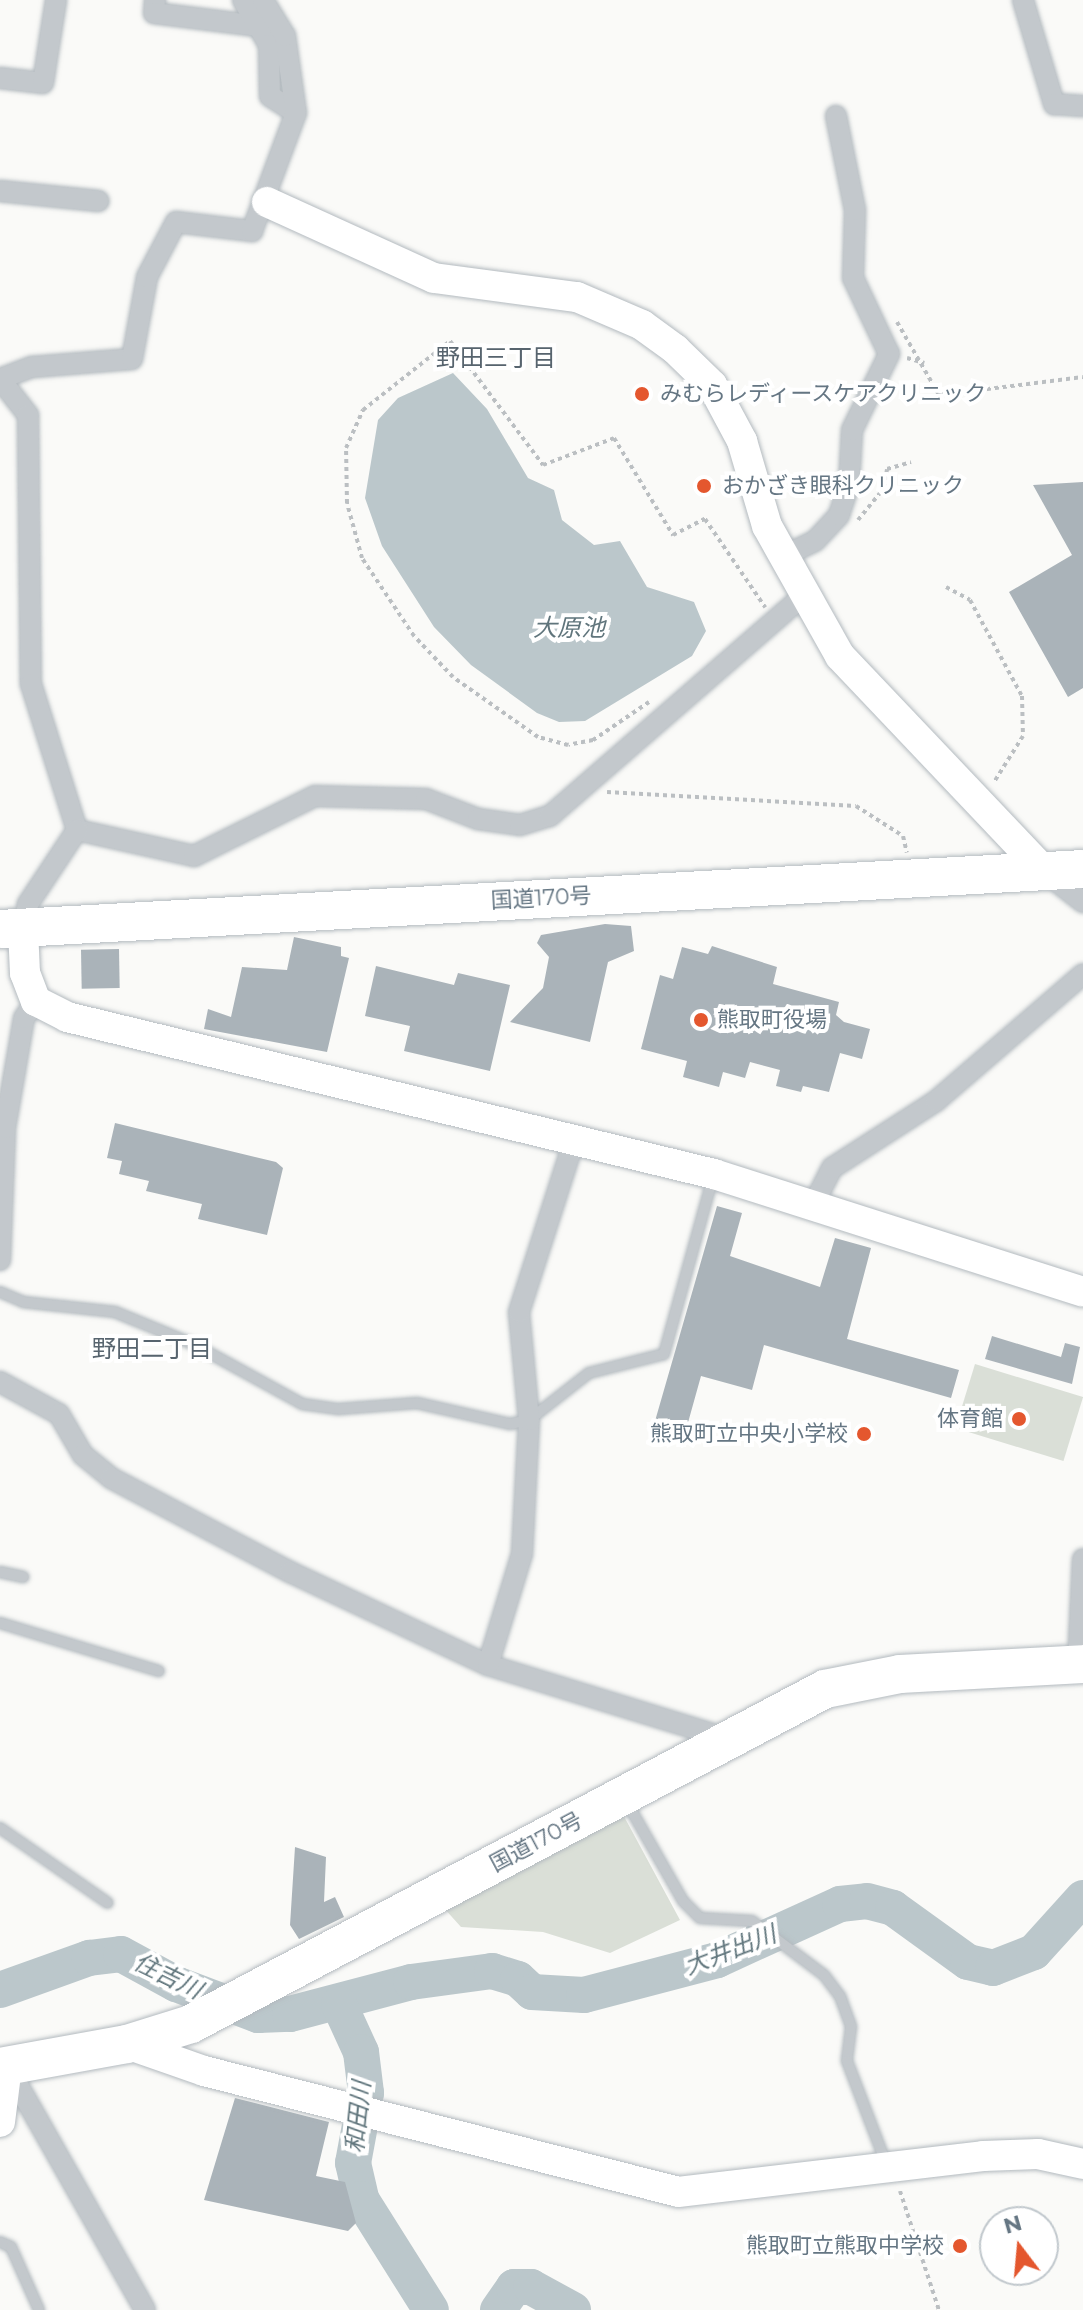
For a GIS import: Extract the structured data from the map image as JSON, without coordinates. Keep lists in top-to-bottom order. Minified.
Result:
{"streets":{"highway":["国道170号"]},"districts":["野田三丁目","野田二丁目"],"water":["大原池","大井出川","住吉川","和田川"],"places":["みむらレディースケアクリニック","おかざき眼科クリニック","熊取町役場","体育館","熊取町立中央小学校","熊取町立熊取中学校"],"north":"top"}
